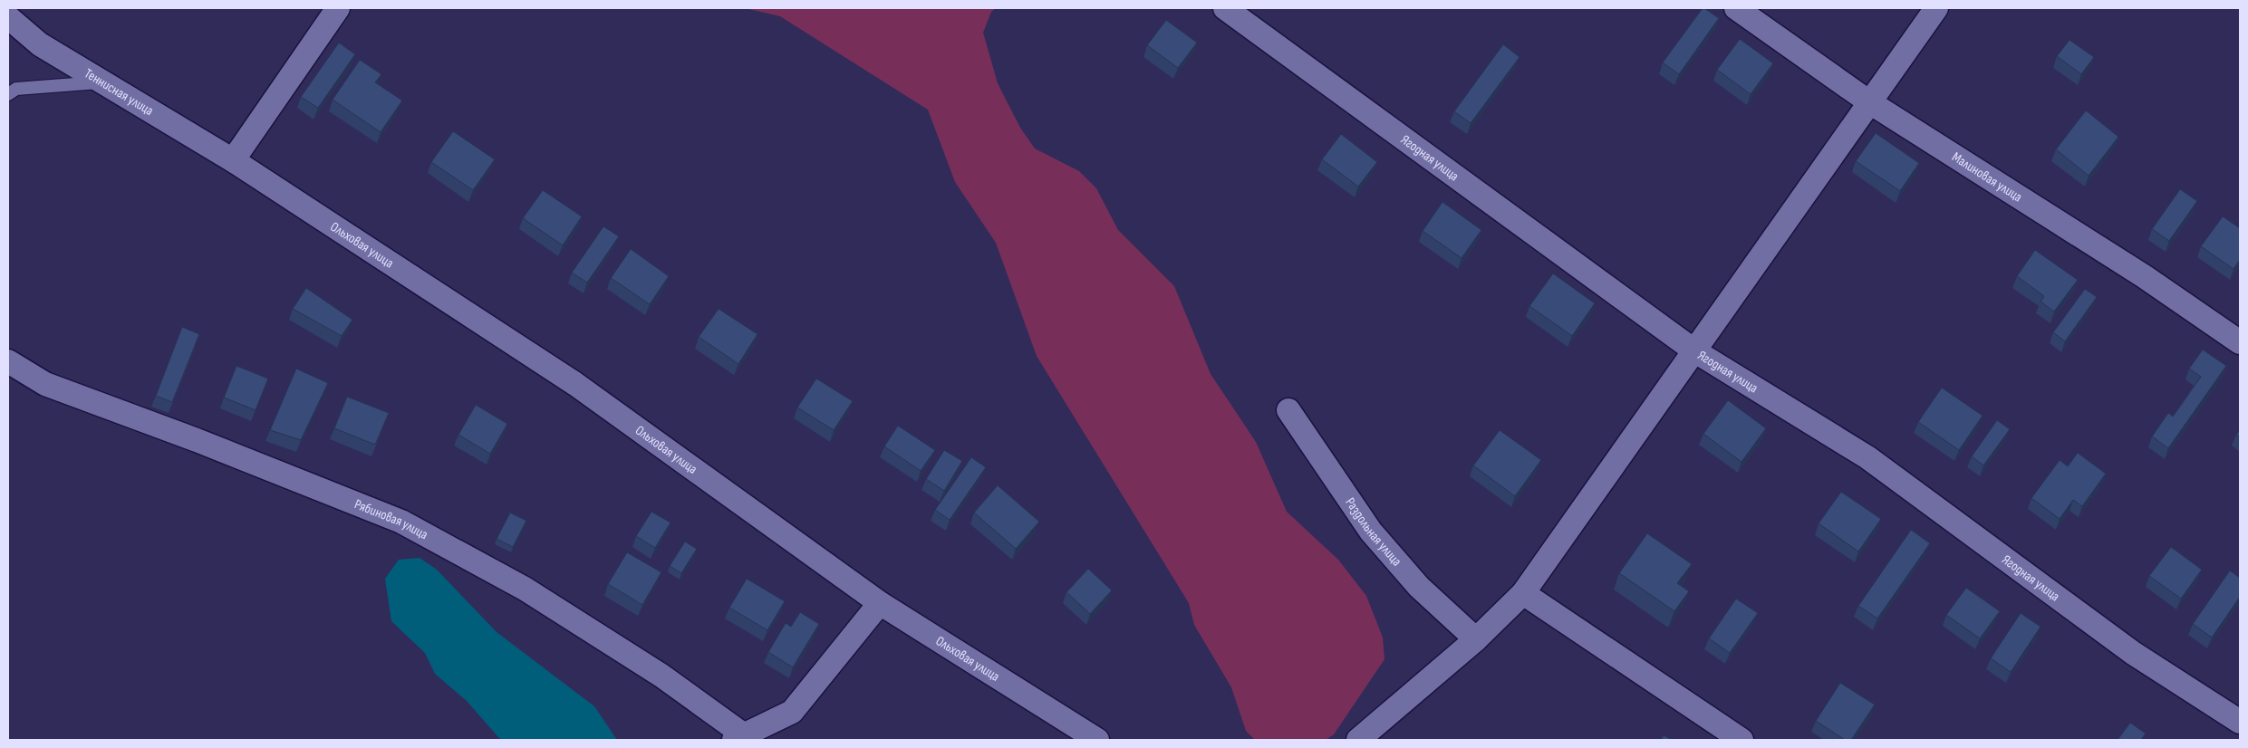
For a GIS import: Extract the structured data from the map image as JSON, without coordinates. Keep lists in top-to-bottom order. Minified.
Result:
{"streets":{"street":["Теннисная улица","Ягодная улица","Малиновая улица","Ольховая улица","Рябиновая улица","Раздольная улица"]},"crossings":[["Теннисная улица","Ольховая улица"]]}
